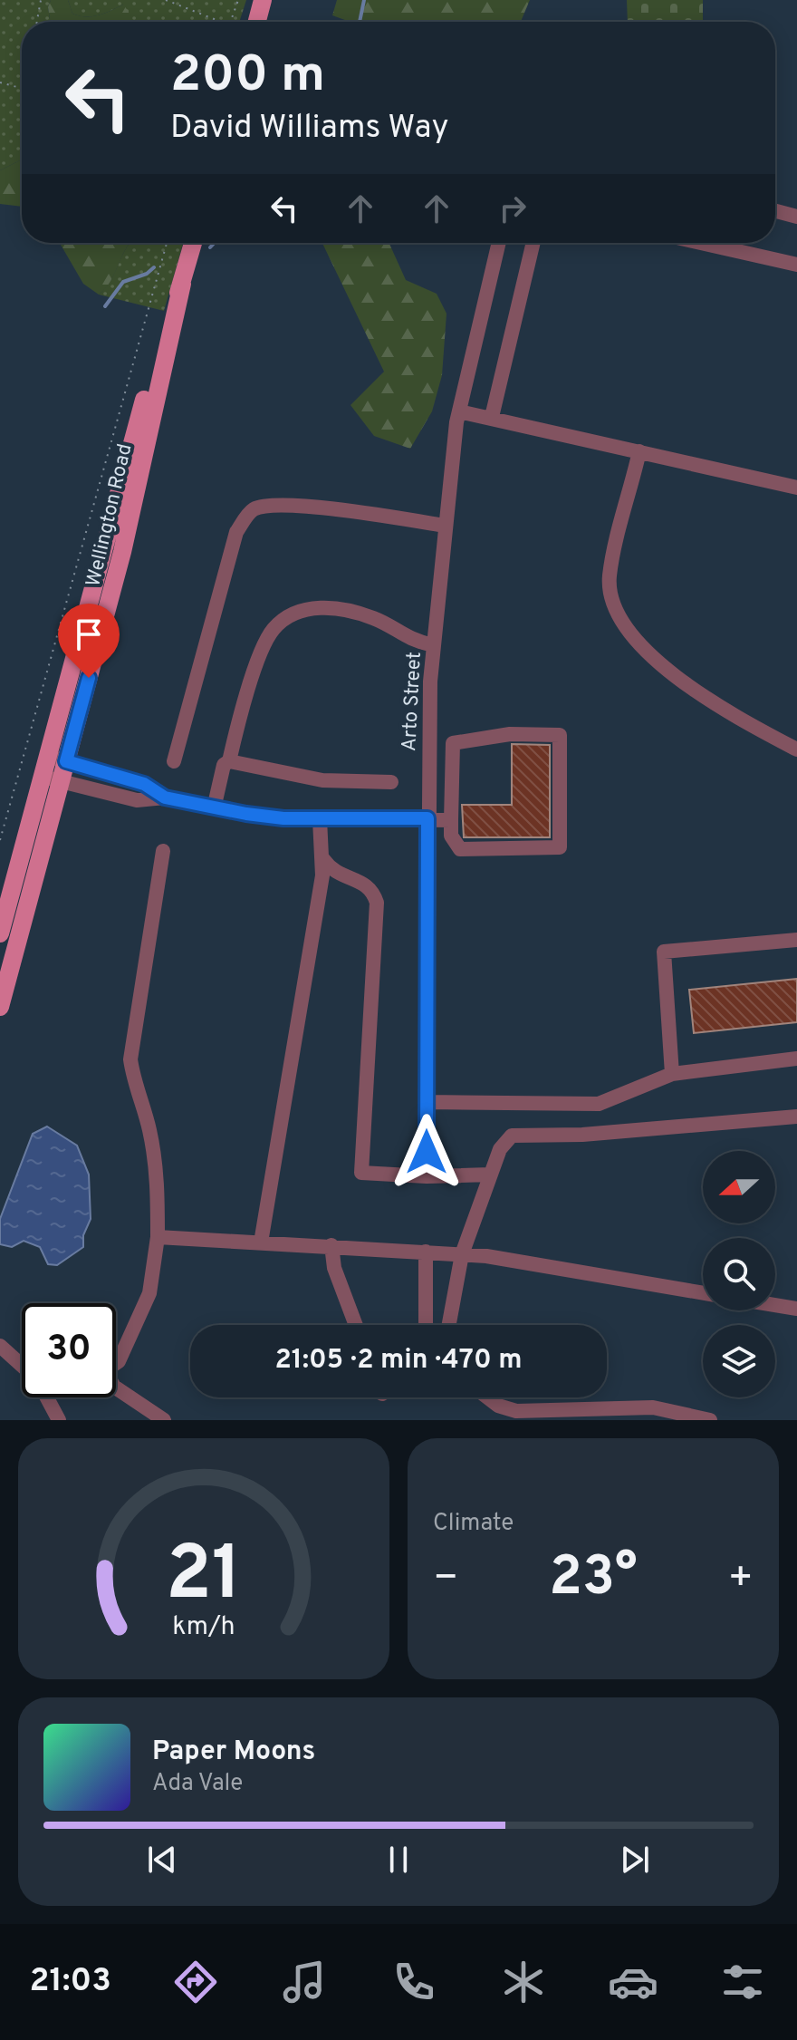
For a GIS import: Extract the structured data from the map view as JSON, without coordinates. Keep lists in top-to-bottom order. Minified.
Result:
{"streets":{"main road":["Wellington Road"],"street":["Arto Street"]},"north":"left","page":{"turn":["200 m","David Williams Way"],"limit":"30","trip":"21:05 · 2 min · 470 m","tile":"Climate","heat":["−","23°","+"],"song":["Paper Moons","Ada Vale"],"tabs":"21:03","gauge":["21","km/h"]}}
